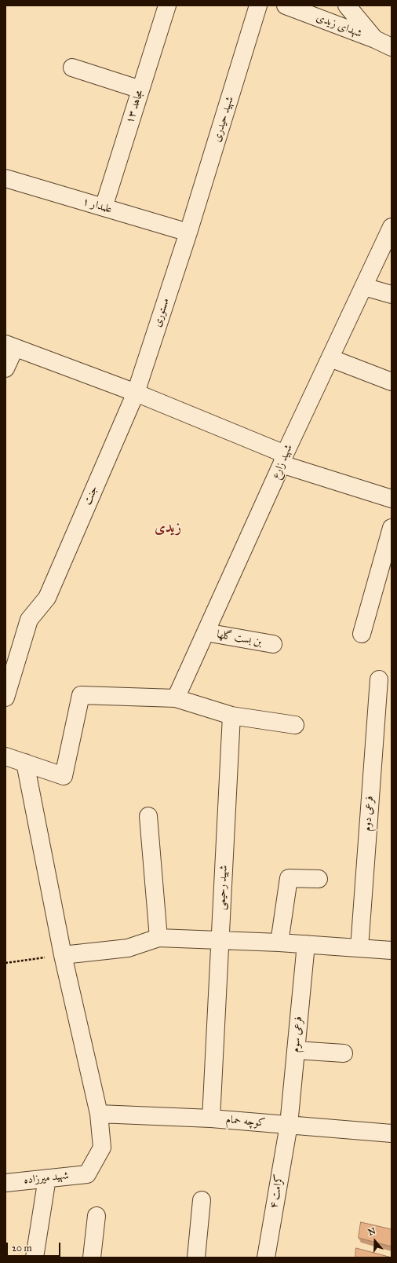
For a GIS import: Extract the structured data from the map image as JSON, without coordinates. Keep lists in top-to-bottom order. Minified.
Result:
{"streets":{"street":["شهدای زیدی","مجاهد ۱۳","شهید حیدری","علمدار ۱","مستوری","شهید زارع","جنت","بن بست گلها","فرعی دوم","شهید رحیمی","فرعی سوم","کوچه حمام","شهید میرزاده","کرامت ۴"]},"crossings":[["مجاهد ۱۳","علمدار ۱"],["شهید حیدری","علمدار ۱"],["شهید حیدری","مستوری"],["علمدار ۱","مستوری"],["مستوری","جنت"],["شهید زارع","بن بست گلها"],["شهید رحیمی","کوچه حمام"],["فرعی سوم","کوچه حمام"],["فرعی سوم","کرامت ۴"],["کوچه حمام","شهید میرزاده"],["کوچه حمام","کرامت ۴"]],"districts":["زیدی"],"scale_bar":"20 m","north":"top"}
